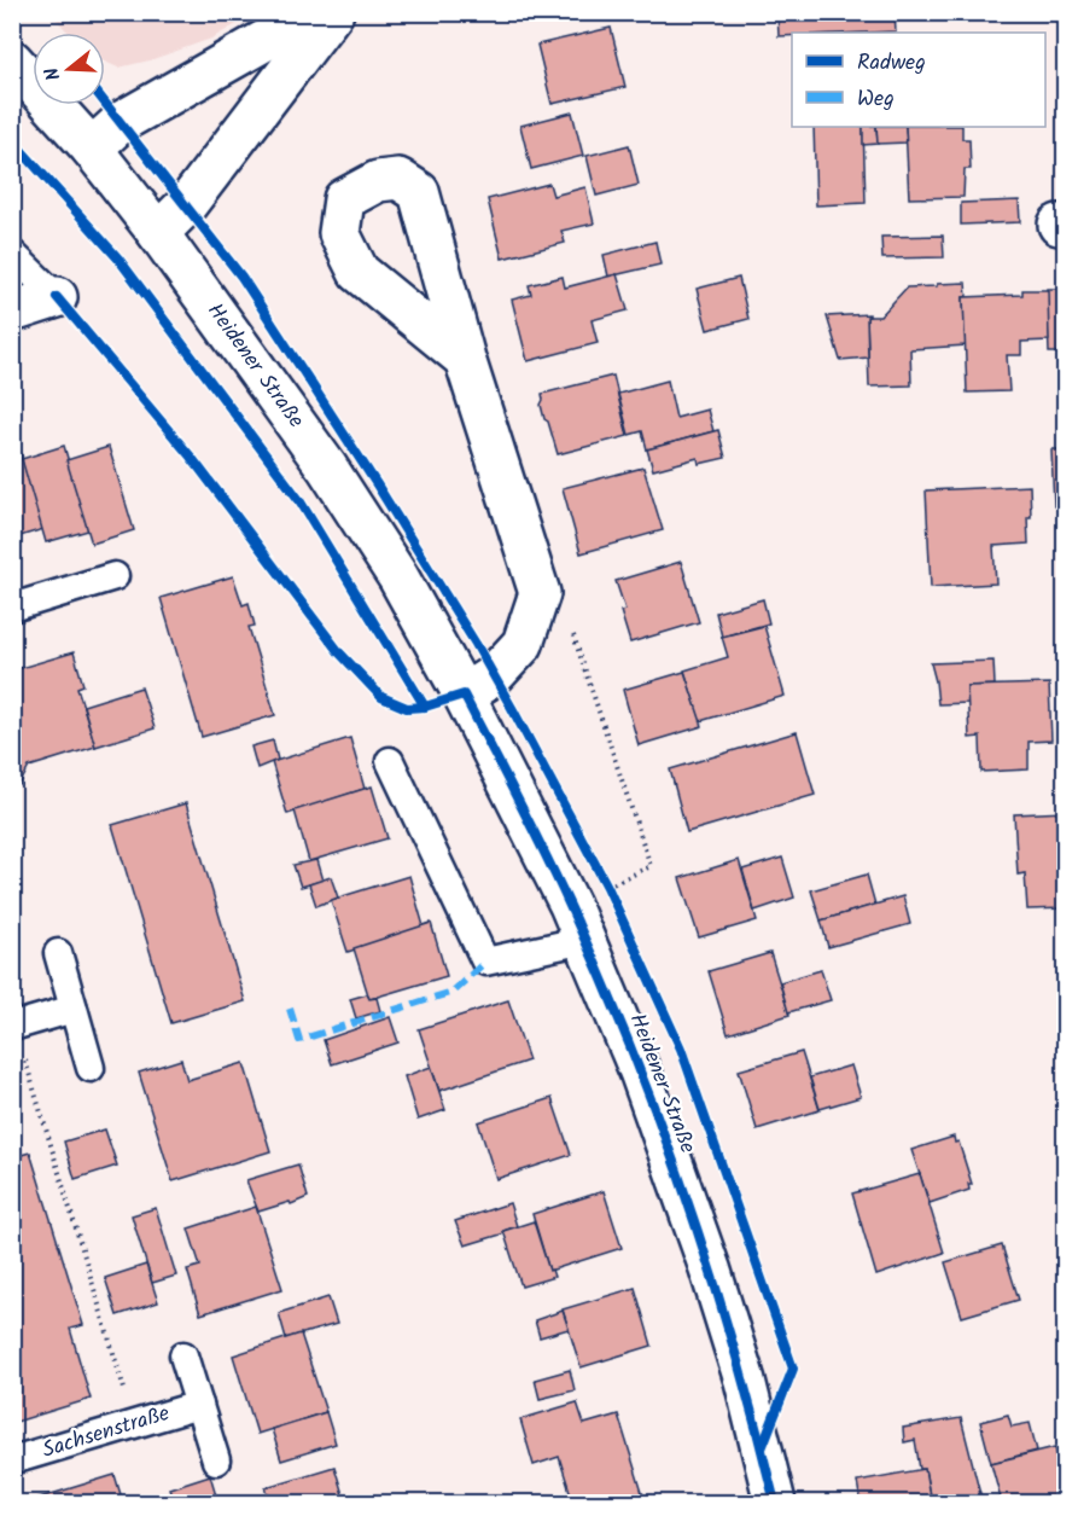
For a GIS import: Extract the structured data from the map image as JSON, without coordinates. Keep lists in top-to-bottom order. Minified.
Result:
{"streets":{"main road":["Heidener Straße"],"lane":["Sachsenstraße"]},"legend":["Radweg","Weg"],"north":"left"}
